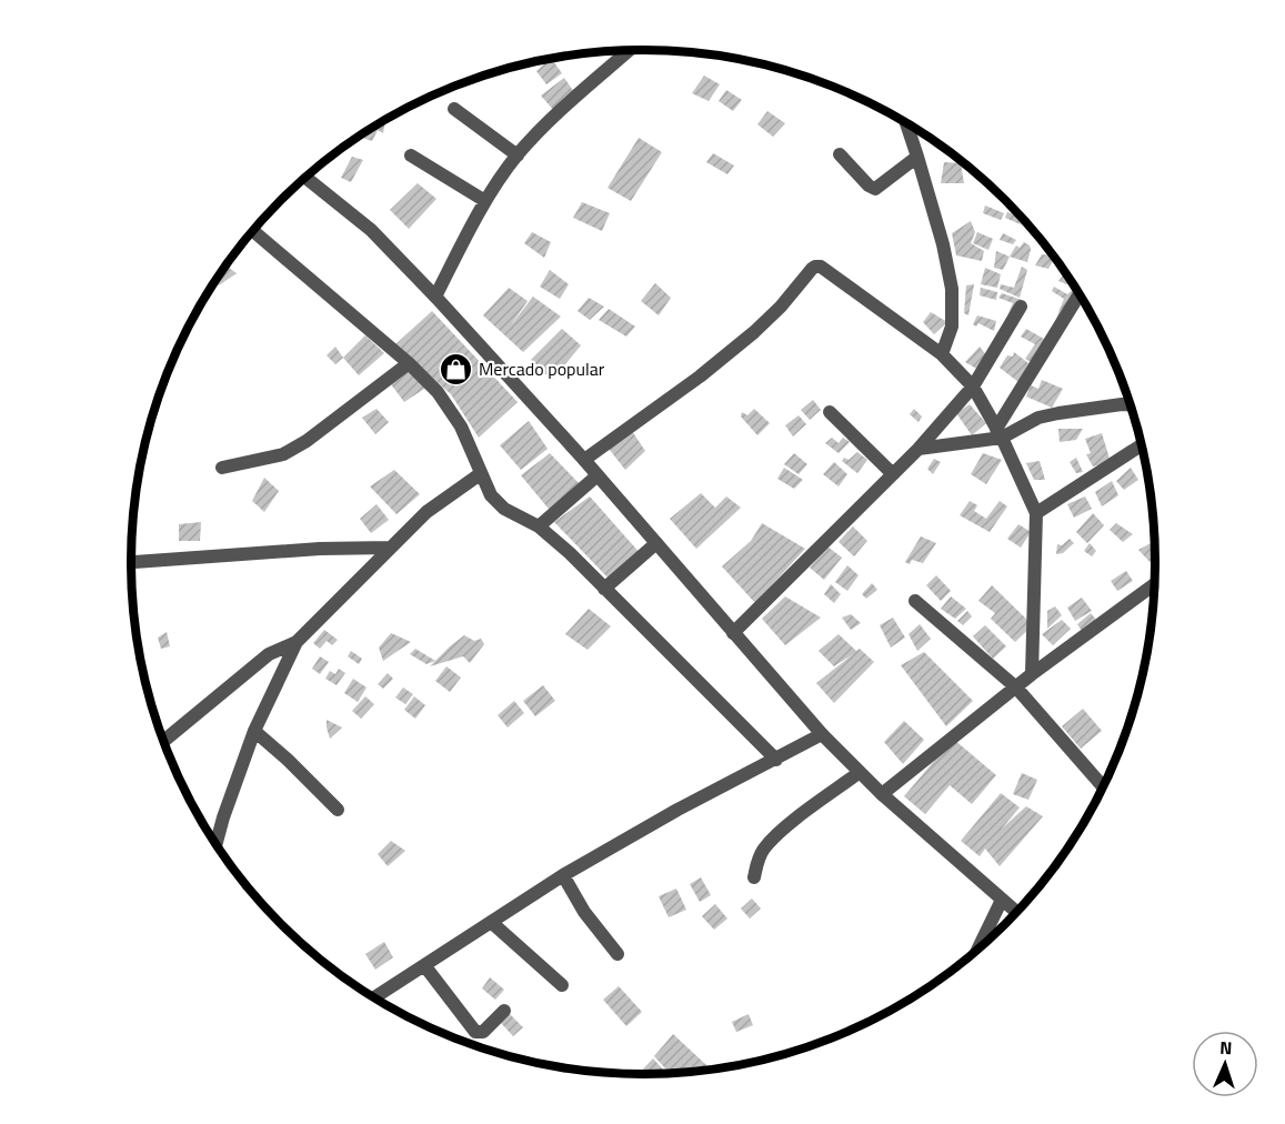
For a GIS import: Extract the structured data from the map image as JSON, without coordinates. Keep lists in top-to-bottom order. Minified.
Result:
{"places":{"shop":["Mercado popular"]},"north":"top"}
